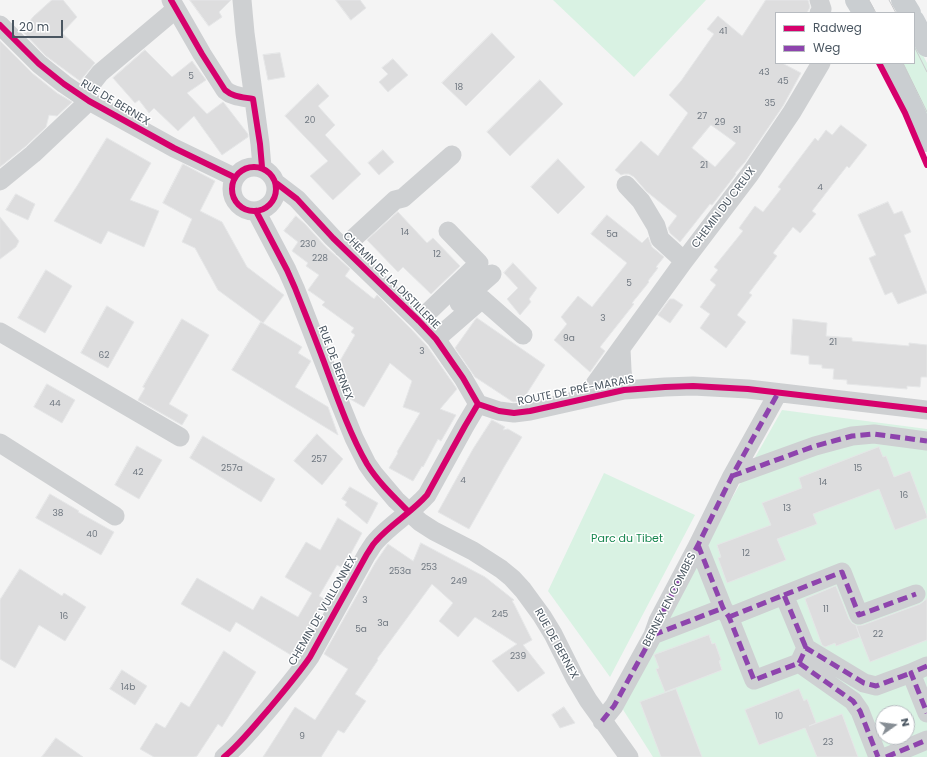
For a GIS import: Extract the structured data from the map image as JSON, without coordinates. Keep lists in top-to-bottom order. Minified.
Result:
{"streets":{"street":["RUE DE BERNEX","CHEMIN DU CREUX","CHEMIN DE LA DISTILLERIE","ROUTE DE PRÉ-MARAIS","BERNEX EN COMBES","CHEMIN DE VUILLONNEX"]},"crossings":[["RUE DE BERNEX","CHEMIN DE LA DISTILLERIE"],["RUE DE BERNEX","BERNEX EN COMBES"],["RUE DE BERNEX","CHEMIN DE VUILLONNEX"],["CHEMIN DU CREUX","ROUTE DE PRÉ-MARAIS"],["CHEMIN DE LA DISTILLERIE","ROUTE DE PRÉ-MARAIS"],["ROUTE DE PRÉ-MARAIS","BERNEX EN COMBES"]],"parks":["Parc du Tibet"],"house_numbers":["41","43","5","45","18","35","27","20","29","31","21","4","14","5a","230","12","228","5","3","9a","21","3","62","44","257","257a","15","42","4","14","16","13","38","40","12","253","253a","249","3","11","245","16","3a","5a","22","239","14b","10","9","23"],"legend":["Radweg","Weg"],"scale_bar":"20 m","north":"right"}
